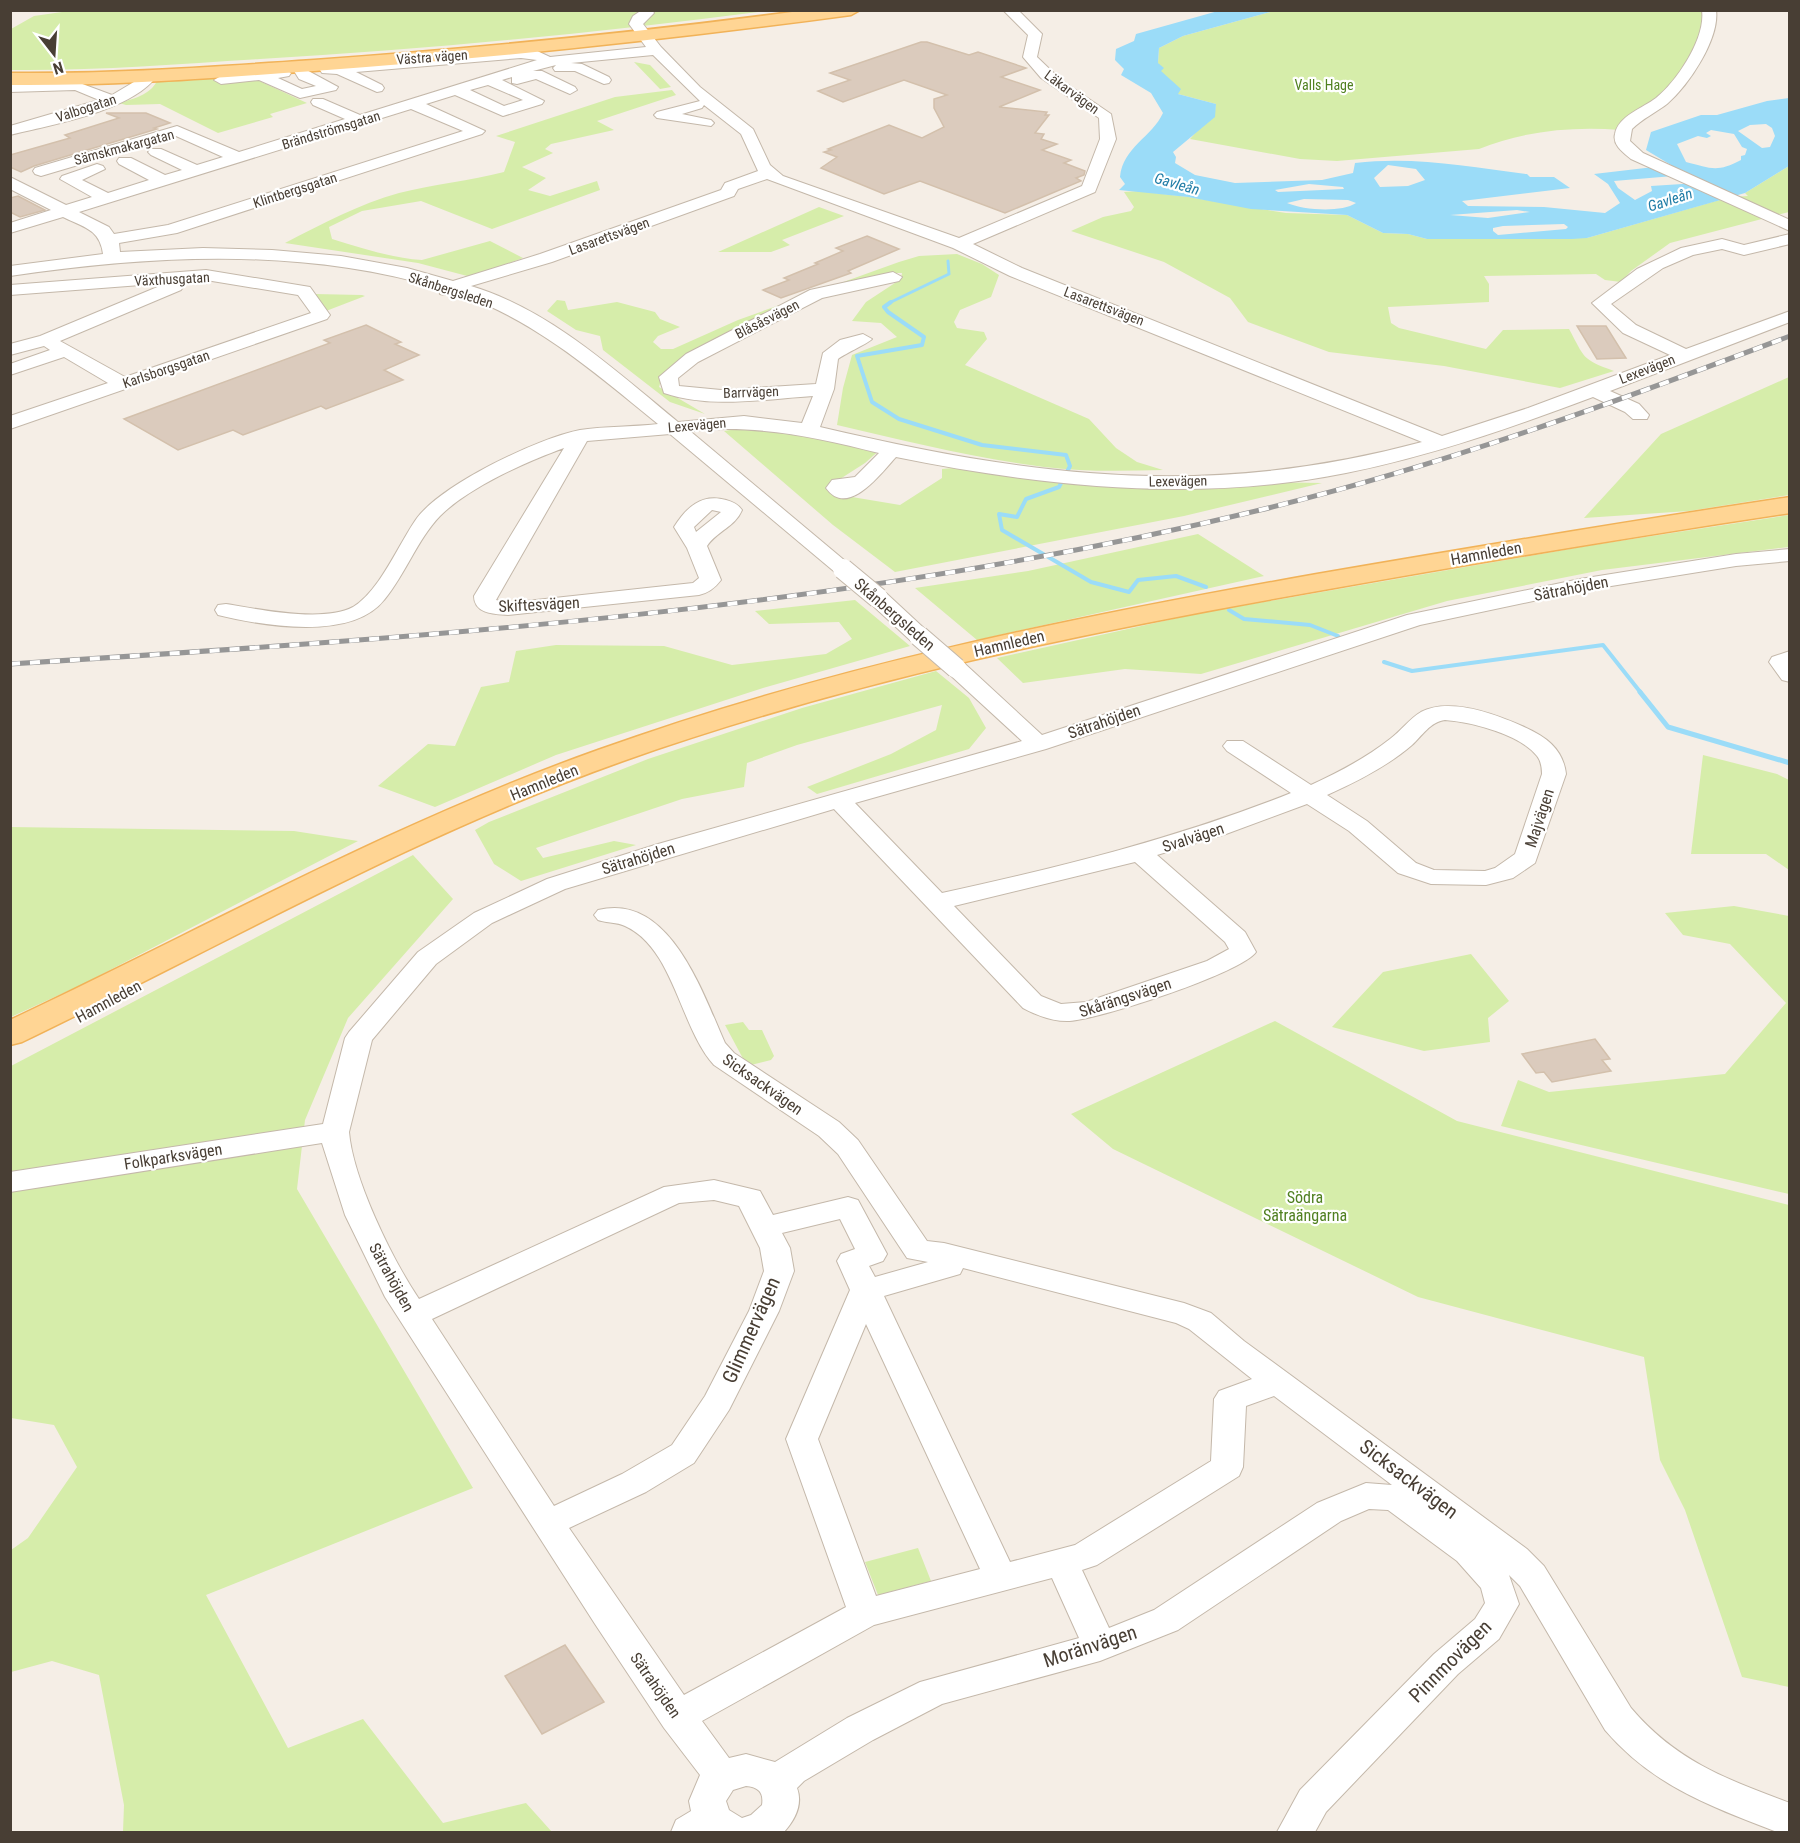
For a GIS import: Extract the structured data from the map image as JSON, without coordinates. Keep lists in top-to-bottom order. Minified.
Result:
{"streets":{"main road":["Västra vägen","Hamnleden"],"street":["Läkarvägen","Valbogatan","Brändströmsgatan","Sämskmakargatan","Klintbergsgatan","Lasarettsvägen","Växthusgatan","Skånbergsleden","Blåsåsvägen","Karlsborgsgatan","Lexevägen","Barrvägen","Sätrahöjden","Skiftesvägen","Majvägen","Svalvägen","Skårängsvägen","Sicksackvägen","Folkparksvägen","Glimmervägen","Moränvägen","Pinnmovägen"]},"crossings":[["Västra vägen","Valbogatan"],["Västra vägen","Brändströmsgatan"],["Läkarvägen","Lasarettsvägen"],["Brändströmsgatan","Sämskmakargatan"],["Brändströmsgatan","Klintbergsgatan"],["Klintbergsgatan","Skånbergsleden"],["Lasarettsvägen","Skånbergsleden"],["Lasarettsvägen","Lexevägen"],["Växthusgatan","Karlsborgsgatan"],["Skånbergsleden","Lexevägen"],["Skånbergsleden","Sätrahöjden"],["Blåsåsvägen","Barrvägen"],["Sätrahöjden","Skårängsvägen"],["Sätrahöjden","Folkparksvägen"],["Sätrahöjden","Glimmervägen"],["Sätrahöjden","Moränvägen"],["Majvägen","Svalvägen"],["Svalvägen","Skårängsvägen"],["Moränvägen","Pinnmovägen"]],"water":["Gavleån"],"parks":["Valls Hage","Södra Sätraängarna"],"north":"bottom"}
